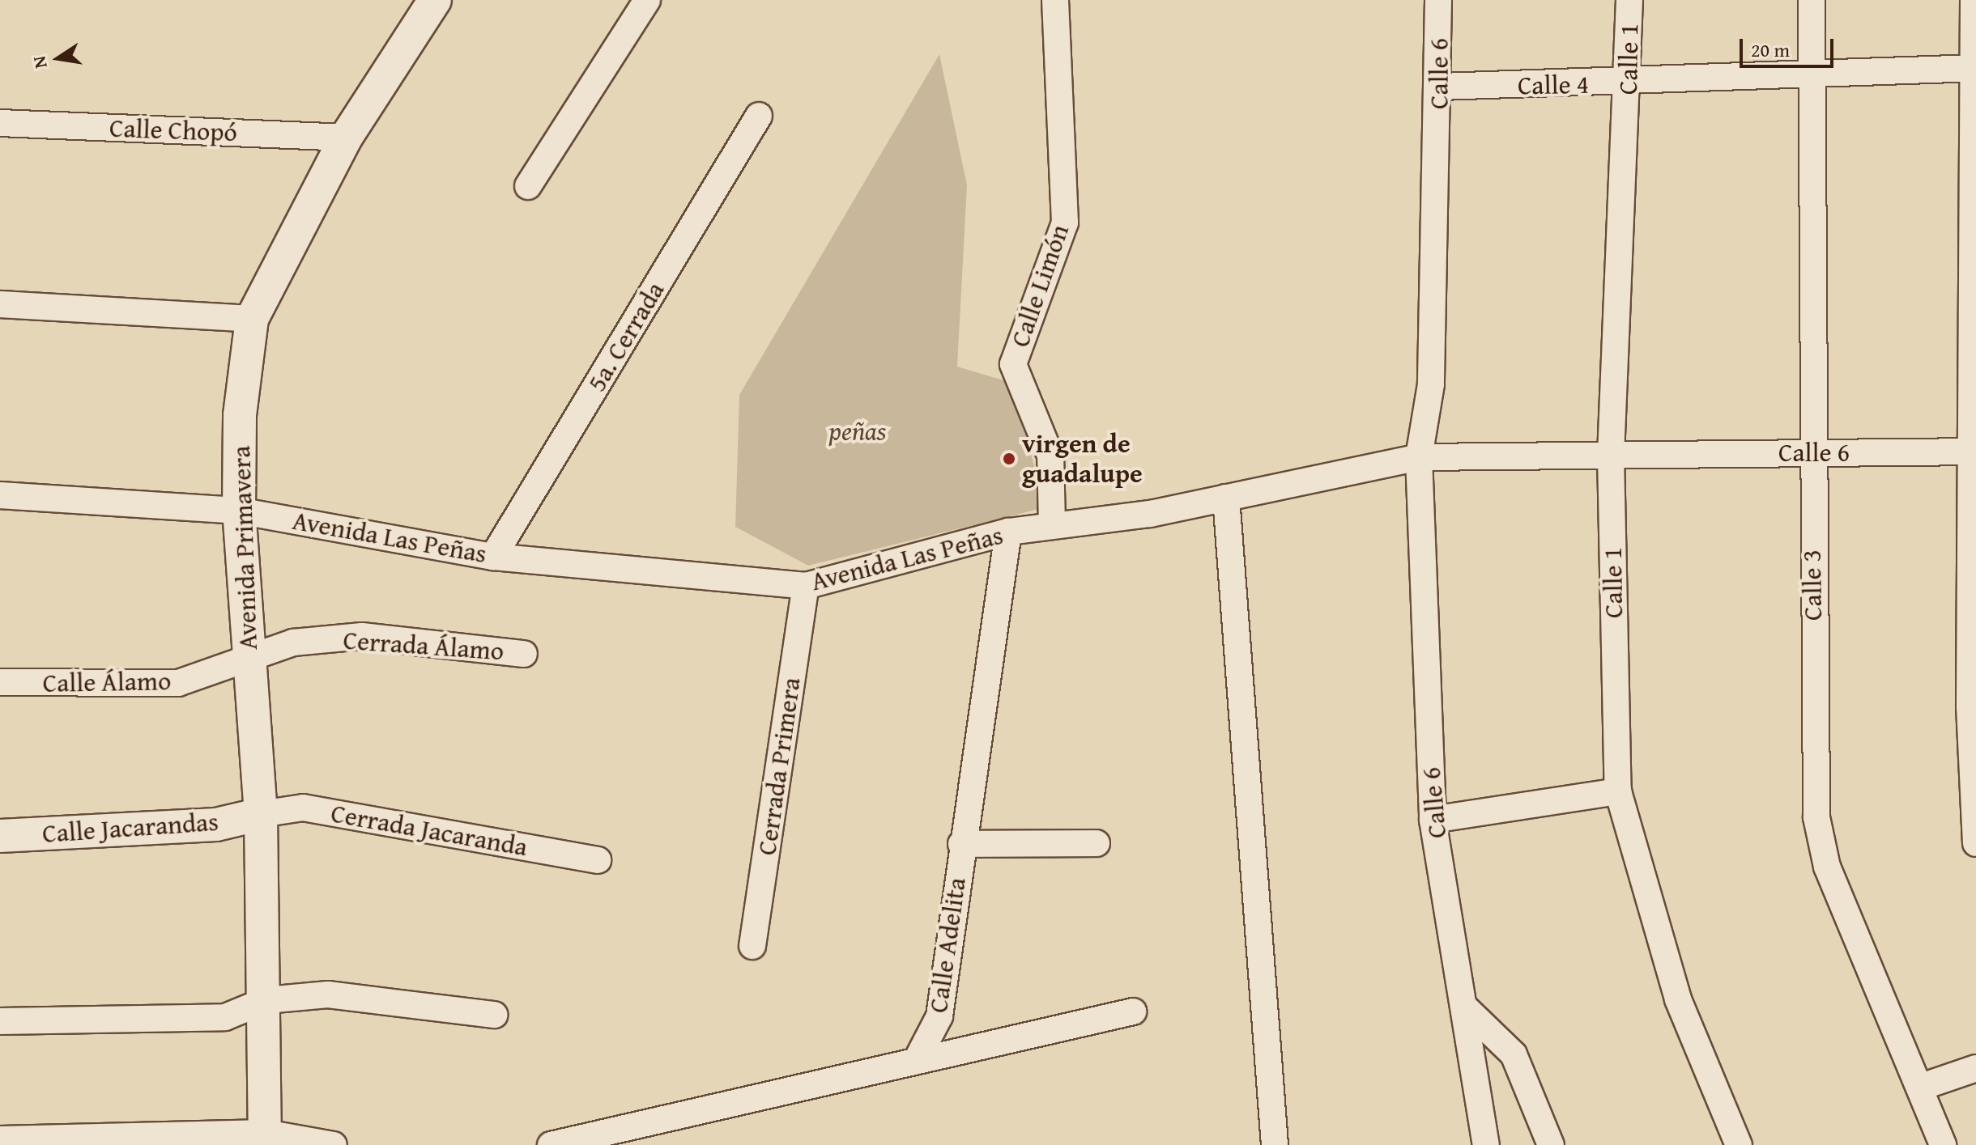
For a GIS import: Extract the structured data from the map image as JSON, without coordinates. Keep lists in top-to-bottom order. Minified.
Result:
{"streets":{"street":["Calle 1","Calle 6","Calle 4","Calle Chopó","Calle Limón","5a. Cerrada","Avenida Las Peñas","Avenida Primavera","Calle 3","Cerrada Álamo","Calle Álamo","Cerrada Primera","Calle Jacarandas","Cerrada Jacaranda","Calle Adelita"]},"crossings":[["Calle 1","Calle 6"],["Calle 1","Calle 4"],["Calle 6","Calle 4"],["Calle 6","Avenida Las Peñas"],["Calle 6","Calle 3"],["Calle 4","Calle 3"],["Calle Chopó","Avenida Primavera"],["Calle Limón","Avenida Las Peñas"],["5a. Cerrada","Avenida Las Peñas"],["Avenida Las Peñas","Avenida Primavera"],["Avenida Las Peñas","Cerrada Primera"],["Avenida Las Peñas","Calle Adelita"],["Avenida Primavera","Cerrada Álamo"],["Avenida Primavera","Calle Álamo"],["Avenida Primavera","Calle Jacarandas"],["Avenida Primavera","Cerrada Jacaranda"],["Cerrada Álamo","Calle Álamo"],["Calle Jacarandas","Cerrada Jacaranda"]],"parks":["peñas"],"places":["virgen de guadalupe"],"scale_bar":"20 m","north":"left"}
